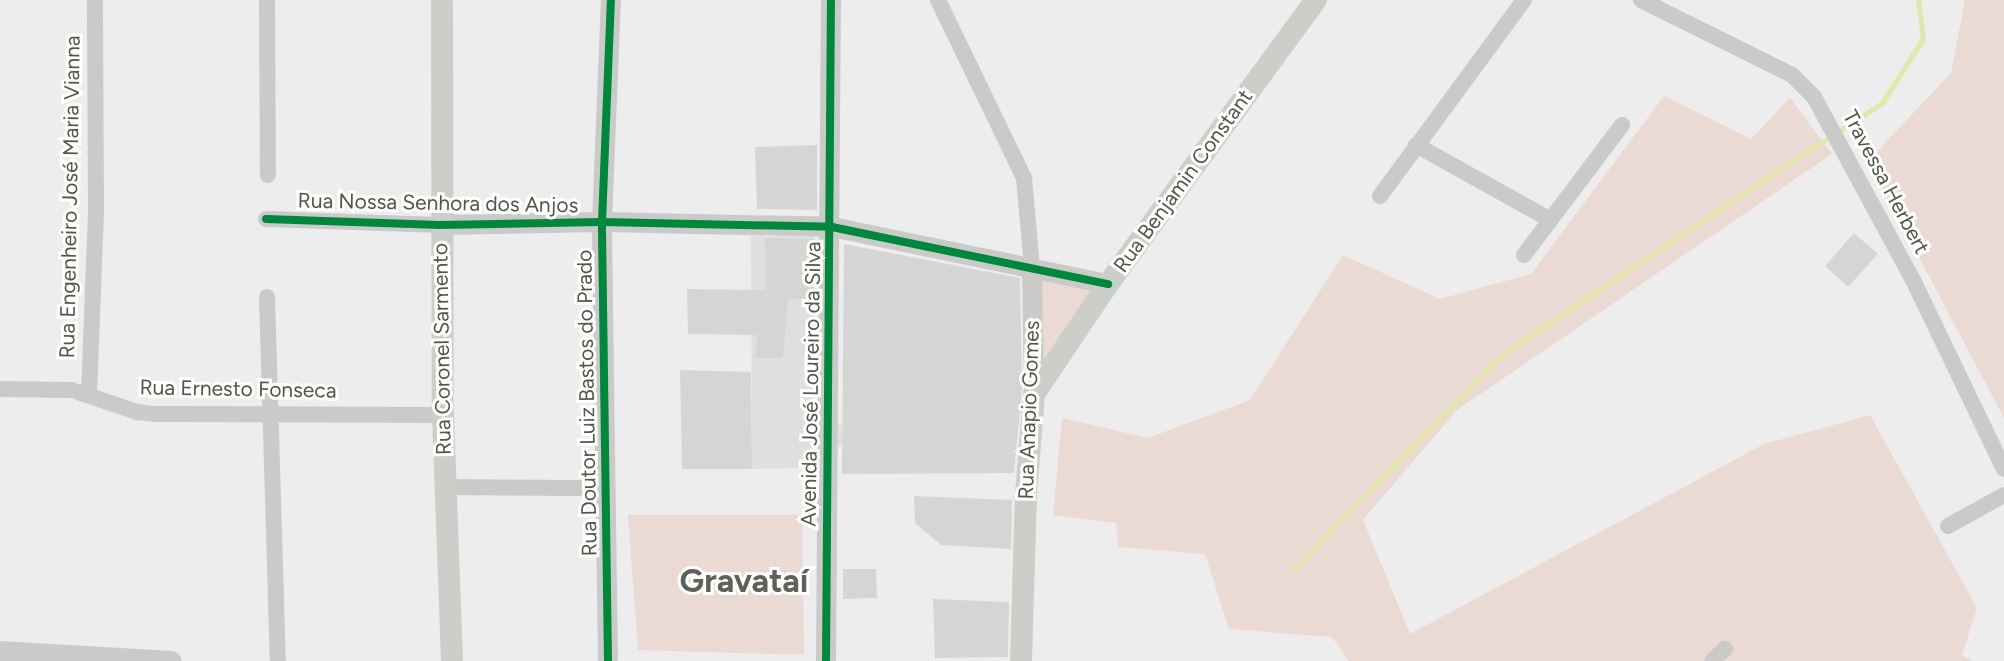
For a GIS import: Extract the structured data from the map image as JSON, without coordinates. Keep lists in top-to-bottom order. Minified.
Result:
{"streets":{"main road":["Rua Benjamin Constant","Rua Coronel Sarmento","Rua Anapio Gomes"],"street":["Travessa Herbert","Rua Engenheiro José Maria Vianna","Rua Nossa Senhora dos Anjos","Avenida José Loureiro da Silva","Rua Ernesto Fonseca","Rua Doutor Luiz Bastos do Prado"]},"crossings":[["Rua Benjamin Constant","Rua Nossa Senhora dos Anjos"],["Rua Benjamin Constant","Rua Anapio Gomes"],["Rua Engenheiro José Maria Vianna","Rua Ernesto Fonseca"],["Rua Nossa Senhora dos Anjos","Rua Coronel Sarmento"],["Rua Nossa Senhora dos Anjos","Avenida José Loureiro da Silva"],["Rua Nossa Senhora dos Anjos","Rua Doutor Luiz Bastos do Prado"],["Rua Nossa Senhora dos Anjos","Rua Anapio Gomes"],["Rua Coronel Sarmento","Rua Ernesto Fonseca"]],"districts":["Gravataí"]}
